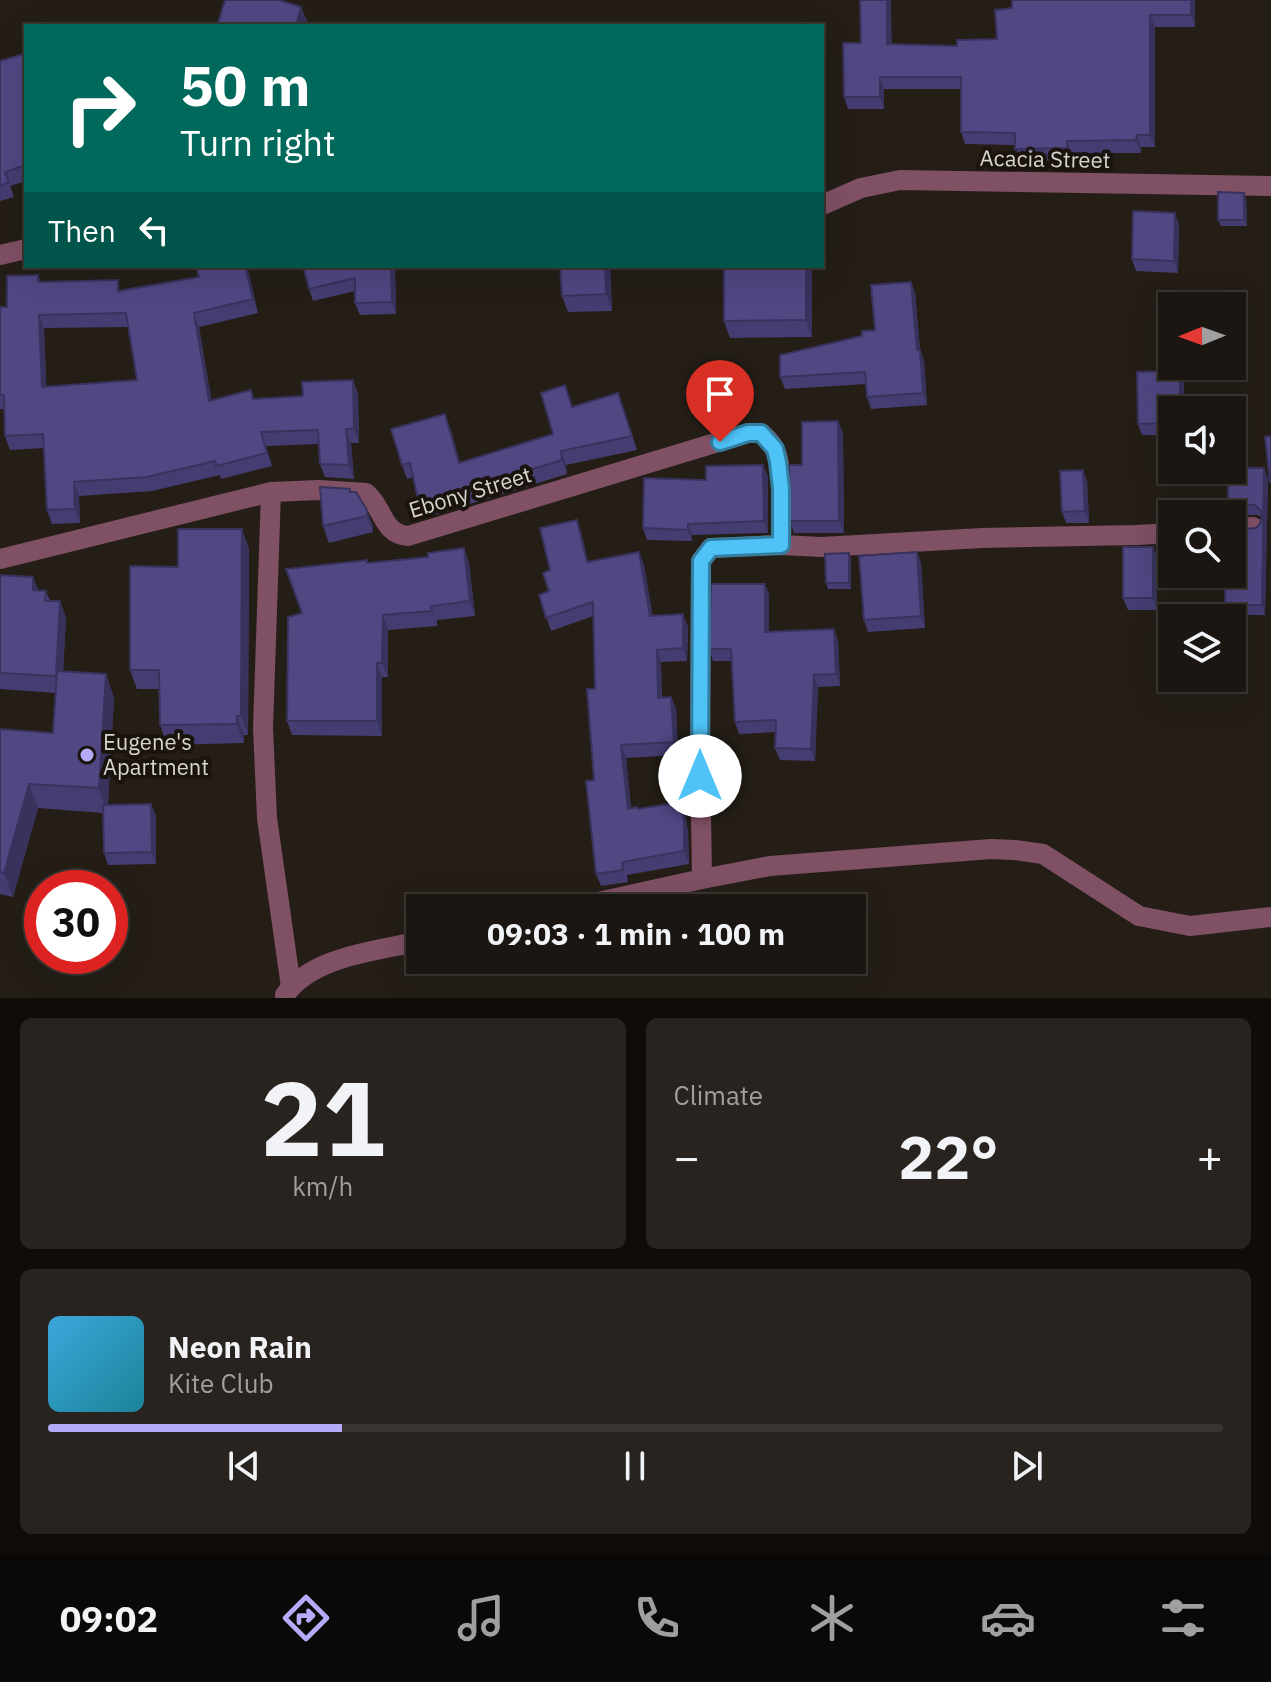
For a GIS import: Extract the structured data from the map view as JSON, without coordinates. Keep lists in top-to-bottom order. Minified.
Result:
{"streets":{"street":["Acacia Street","Ebony Street"]},"places":["Eugene's Apartment"],"north":"left","page":{"turn":["50 m","Turn right"],"then":"Then","limit":"30","trip":"09:03 · 1 min · 100 m","tile":[["21","km/h"],"Climate"],"heat":["−","22°","+"],"song":["Neon Rain","Kite Club"],"tabs":"09:02"}}
